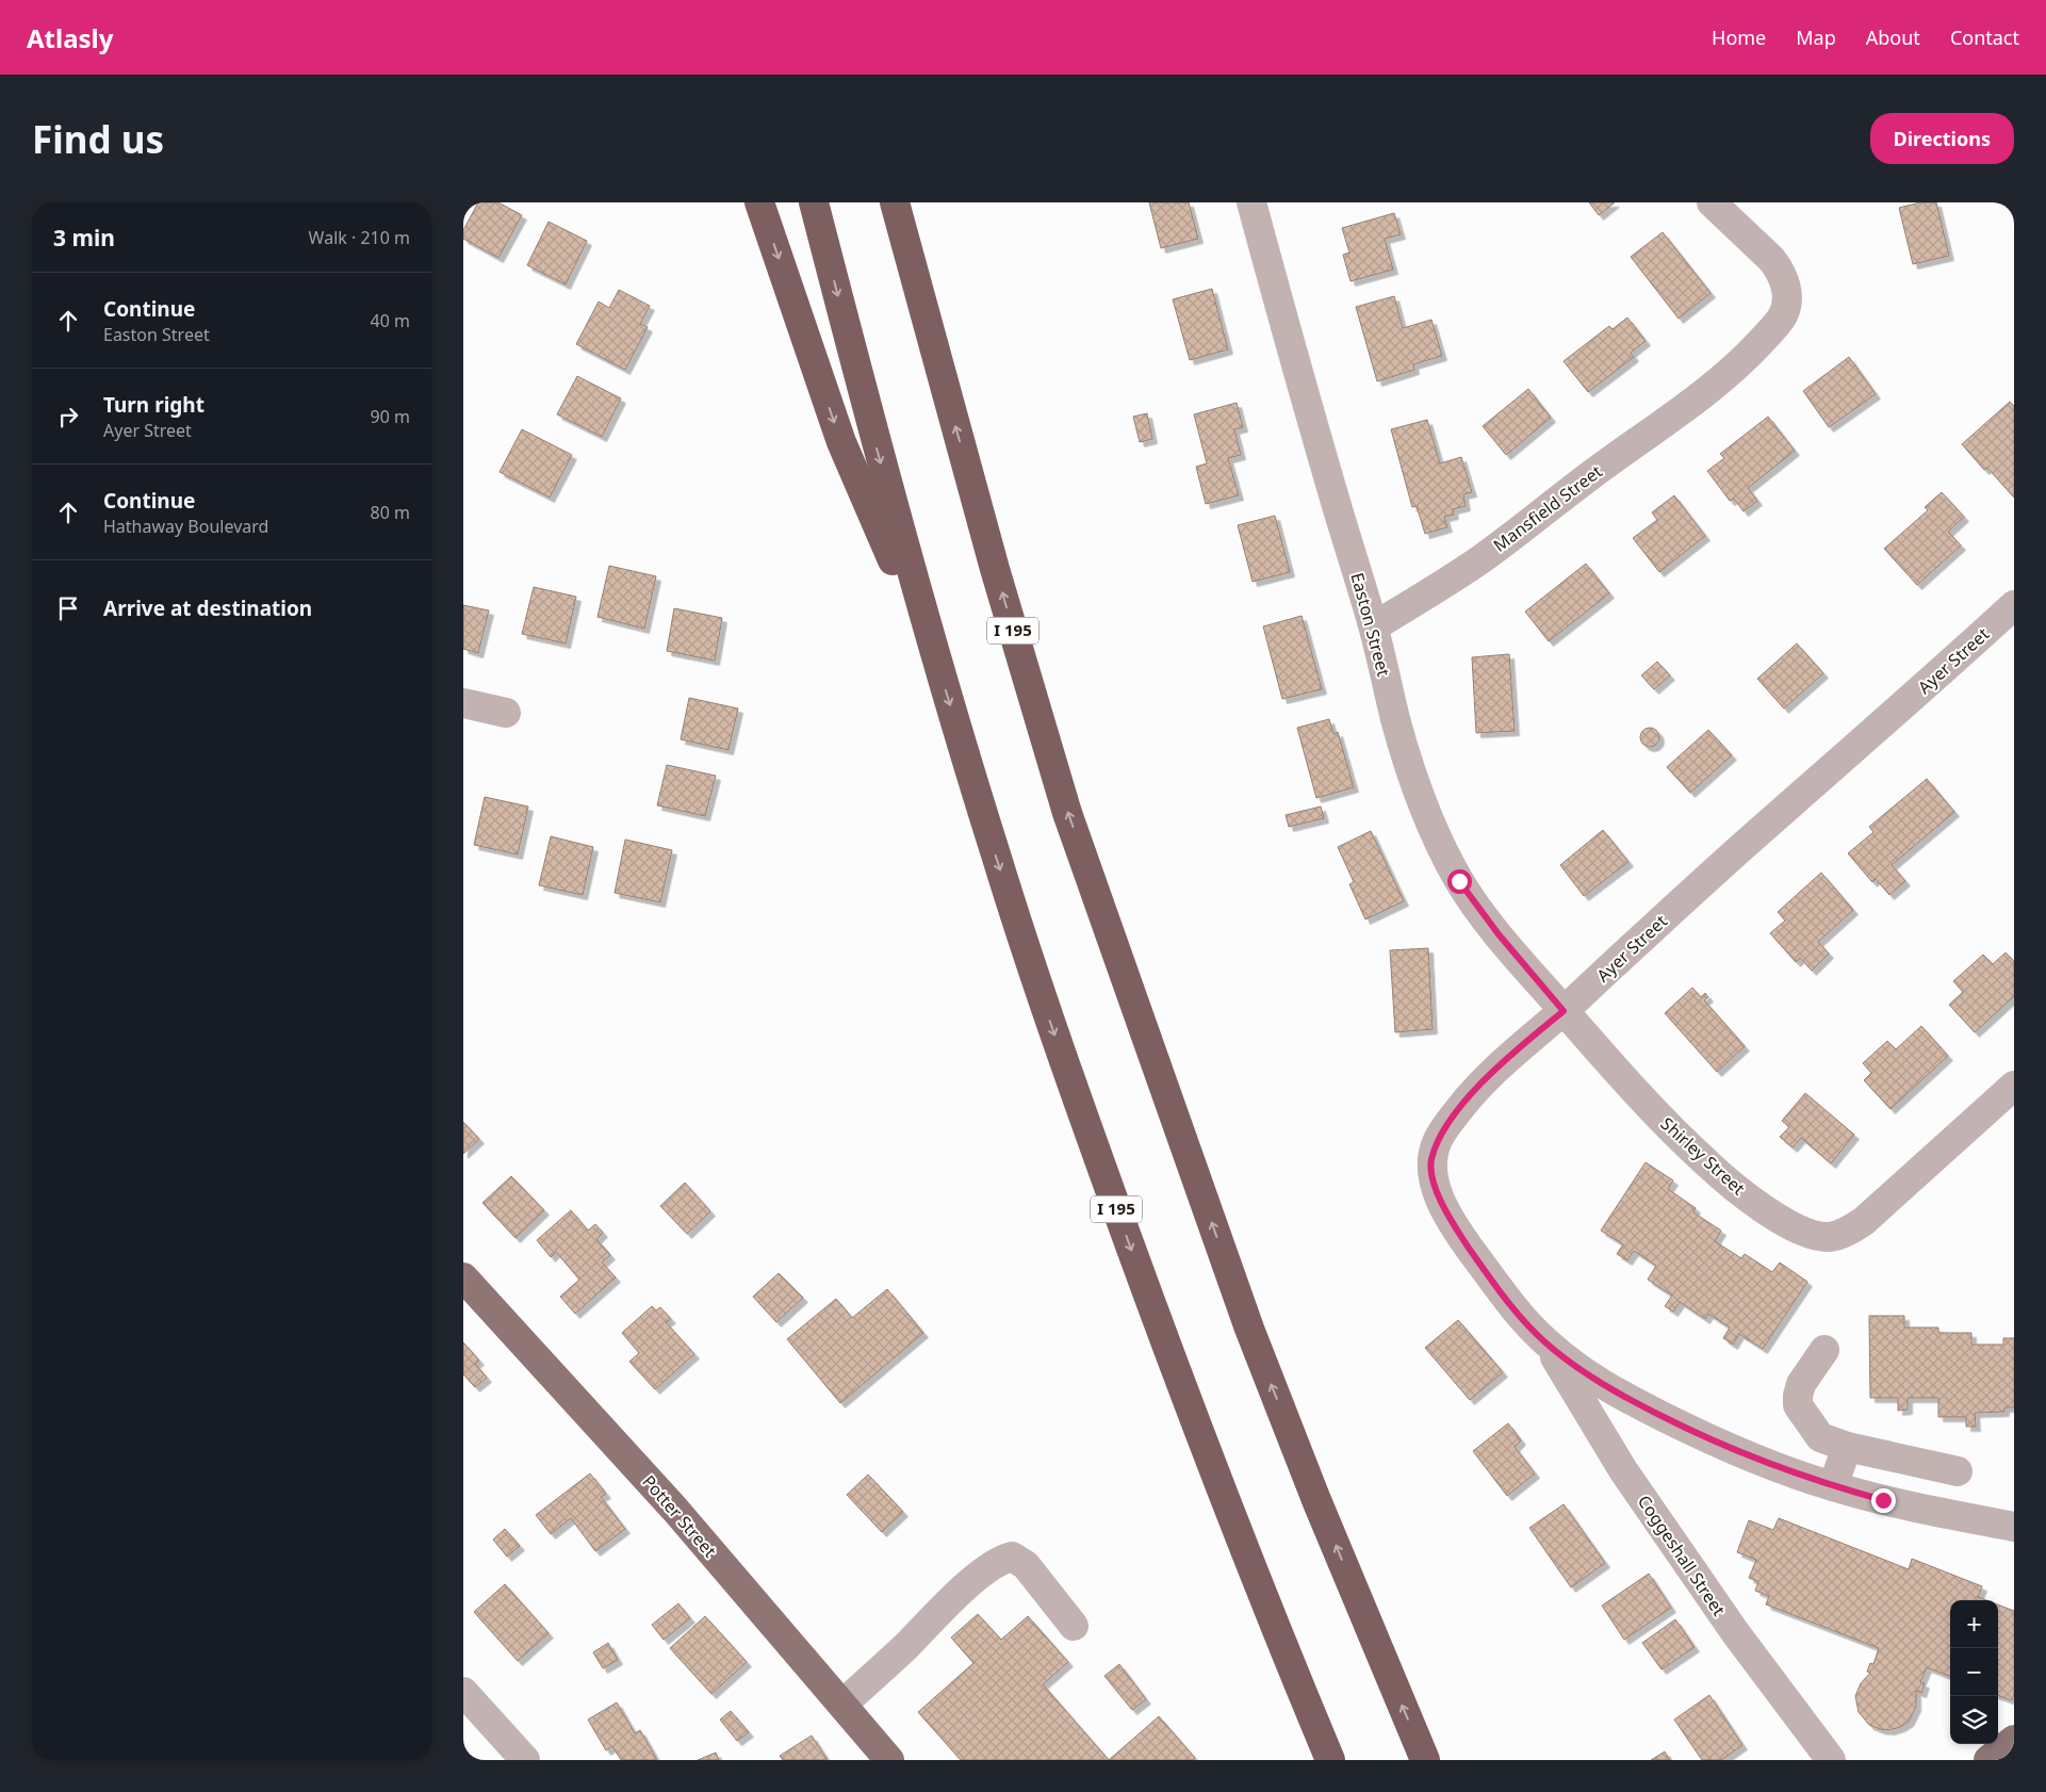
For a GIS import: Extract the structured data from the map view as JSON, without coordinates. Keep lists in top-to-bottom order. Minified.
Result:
{"streets":{"highway":["I 195"],"main road":["Potter Street"],"street":["Mansfield Street","Easton Street","Ayer Street","Shirley Street","Coggeshall Street"]},"crossings":[["Mansfield Street","Easton Street"],["Easton Street","Ayer Street"],["Easton Street","Shirley Street"],["Ayer Street","Shirley Street"],["Ayer Street","Coggeshall Street"]],"page":{"header":"Atlasly","nav":["Home","Map","About","Contact"],"buttons":"Directions","title":"Find us","heading":["3 min","Walk · 210 m"],"list":[["Continue","Easton Street","40 m"],["Turn right","Ayer Street","90 m"],["Continue","Hathaway Boulevard","80 m"],"Arrive at destination"],"map_buttons":["+","−"]}}
